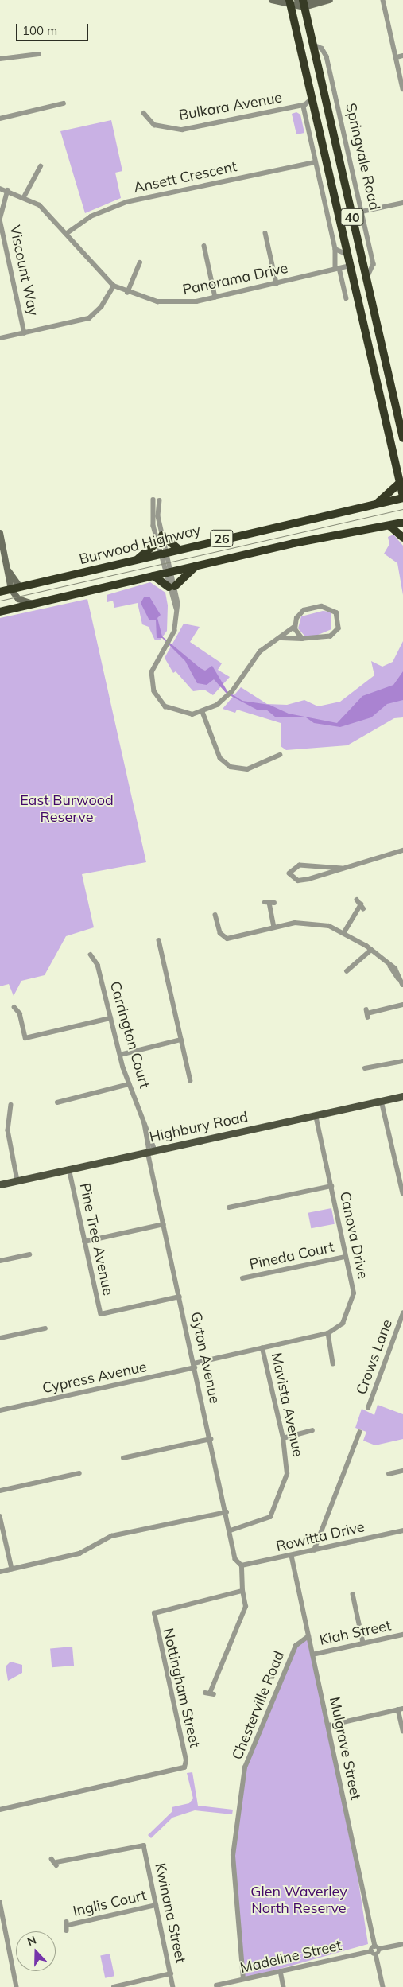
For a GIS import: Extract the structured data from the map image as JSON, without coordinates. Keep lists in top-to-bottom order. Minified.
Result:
{"streets":{"highway":["Springvale Road","40","26","Burwood Highway"],"main road":["Highbury Road"],"street":["Bulkara Avenue","Ansett Crescent","Viscount Way","Panorama Drive","Carrington Court","Canova Drive","Pine Tree Avenue","Pineda Court","Crows Lane","Gyton Avenue","Cypress Avenue","Mavista Avenue","Rowitta Drive","Kiah Street","Nottingham Street","Chesterville Road","Mulgrave Street","Inglis Court","Kwinana Street","Madeline Street"]},"crossings":[["Ansett Crescent","Panorama Drive"],["40","Panorama Drive"],["40","Burwood Highway"],["Viscount Way","Panorama Drive"],["Carrington Court","Highbury Road"],["Carrington Court","Gyton Avenue"],["Highbury Road","Canova Drive"],["Highbury Road","Pine Tree Avenue"],["Highbury Road","Gyton Avenue"],["Canova Drive","Pineda Court"],["Canova Drive","Gyton Avenue"],["Canova Drive","Cypress Avenue"],["Canova Drive","Mavista Avenue"],["Pine Tree Avenue","Gyton Avenue"],["Gyton Avenue","Cypress Avenue"],["Gyton Avenue","Mavista Avenue"],["Gyton Avenue","Rowitta Drive"],["Rowitta Drive","Mulgrave Street"],["Kiah Street","Mulgrave Street"],["Chesterville Road","Mulgrave Street"],["Chesterville Road","Madeline Street"],["Inglis Court","Kwinana Street"]],"parks":["East Burwood Reserve","Glen Waverley North Reserve"],"scale_bar":"100 m","north":"top"}
